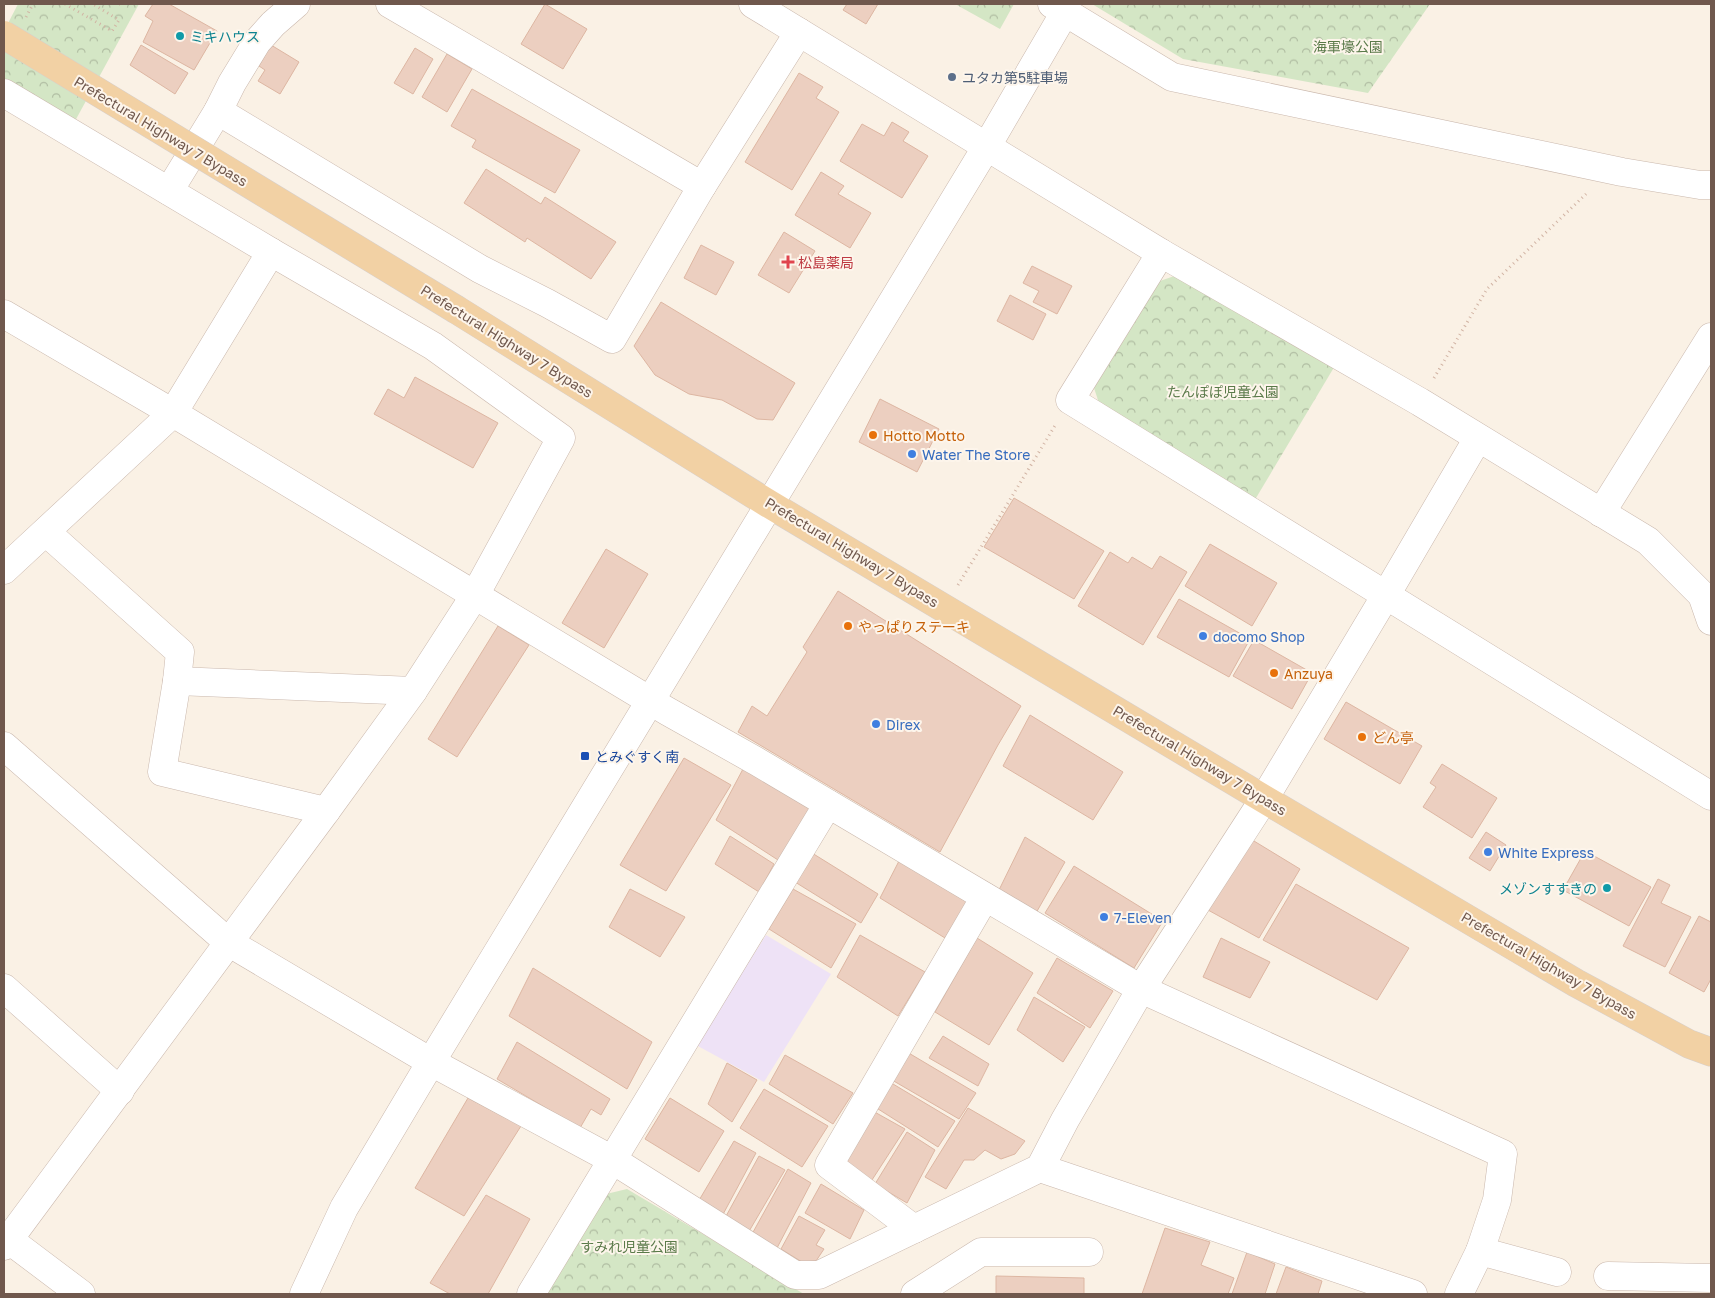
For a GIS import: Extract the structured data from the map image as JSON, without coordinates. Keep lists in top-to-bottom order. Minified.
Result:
{"streets":{"main road":["Prefectural Highway 7 Bypass"]},"parks":["海軍壕公園","たんぽぽ児童公園","すみれ児童公園"],"places":{"other":["ミキハウス","ユタカ第5駐車場","Hotto Motto","Water The Store","やっぱりステーキ","docomo Shop","Anzuya","Direx","どん亭","White Express","メゾンすすきの","7-Eleven"],"health":["松島薬局"],"transit":["とみぐすく南"]}}
